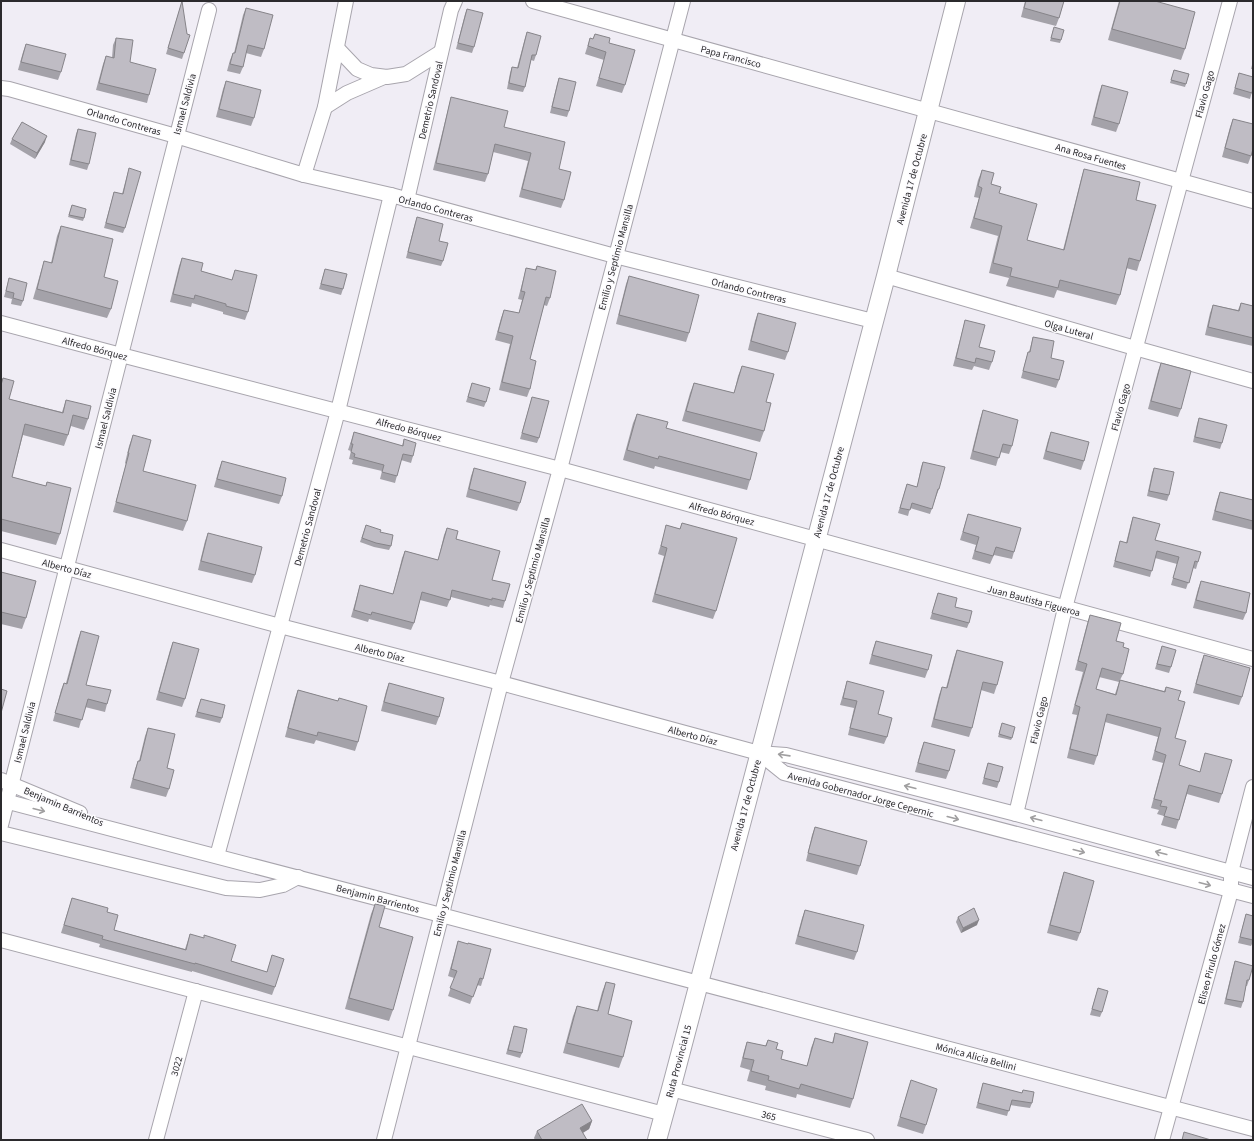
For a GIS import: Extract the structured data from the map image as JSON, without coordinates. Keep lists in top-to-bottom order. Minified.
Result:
{"streets":{"main road":["Avenida 17 de Octubre","Ruta Provincial 15"],"street":["Papa Francisco","Flavio Gago","Demetrio Sandoval","Ismael Saldivia","Orlando Contreras","Ana Rosa Fuentes","Emilio y Septimio Mansilla","Olga Luteral","Alfredo Bórquez","Alberto Díaz","Juan Bautista Figueroa","Avenida Gobernador Jorge Cepernic","Benjamin Barrientos","Eliseo Pirulo Gómez","Mónica Alicia Bellini","3022","365"]},"crossings":[["Papa Francisco","Ana Rosa Fuentes"],["Papa Francisco","Avenida 17 de Octubre"],["Papa Francisco","Emilio y Septimio Mansilla"],["Flavio Gago","Ana Rosa Fuentes"],["Flavio Gago","Olga Luteral"],["Flavio Gago","Juan Bautista Figueroa"],["Flavio Gago","Avenida Gobernador Jorge Cepernic"],["Demetrio Sandoval","Orlando Contreras"],["Demetrio Sandoval","Alfredo Bórquez"],["Demetrio Sandoval","Alberto Díaz"],["Demetrio Sandoval","Benjamin Barrientos"],["Ismael Saldivia","Orlando Contreras"],["Ismael Saldivia","Alfredo Bórquez"],["Ismael Saldivia","Alberto Díaz"],["Ismael Saldivia","Benjamin Barrientos"],["Orlando Contreras","Avenida 17 de Octubre"],["Orlando Contreras","Emilio y Septimio Mansilla"],["Ana Rosa Fuentes","Avenida 17 de Octubre"],["Avenida 17 de Octubre","Olga Luteral"],["Avenida 17 de Octubre","Alfredo Bórquez"],["Avenida 17 de Octubre","Alberto Díaz"],["Avenida 17 de Octubre","Juan Bautista Figueroa"],["Avenida 17 de Octubre","Avenida Gobernador Jorge Cepernic"],["Avenida 17 de Octubre","Benjamin Barrientos"],["Avenida 17 de Octubre","Mónica Alicia Bellini"],["Avenida 17 de Octubre","Ruta Provincial 15"],["Emilio y Septimio Mansilla","Alfredo Bórquez"],["Emilio y Septimio Mansilla","Alberto Díaz"],["Emilio y Septimio Mansilla","Benjamin Barrientos"],["Alfredo Bórquez","Juan Bautista Figueroa"],["Alberto Díaz","Avenida Gobernador Jorge Cepernic"],["Avenida Gobernador Jorge Cepernic","Eliseo Pirulo Gómez"],["Benjamin Barrientos","Mónica Alicia Bellini"],["Benjamin Barrientos","Ruta Provincial 15"],["Eliseo Pirulo Gómez","Mónica Alicia Bellini"],["Mónica Alicia Bellini","Ruta Provincial 15"],["Ruta Provincial 15","365"]]}
